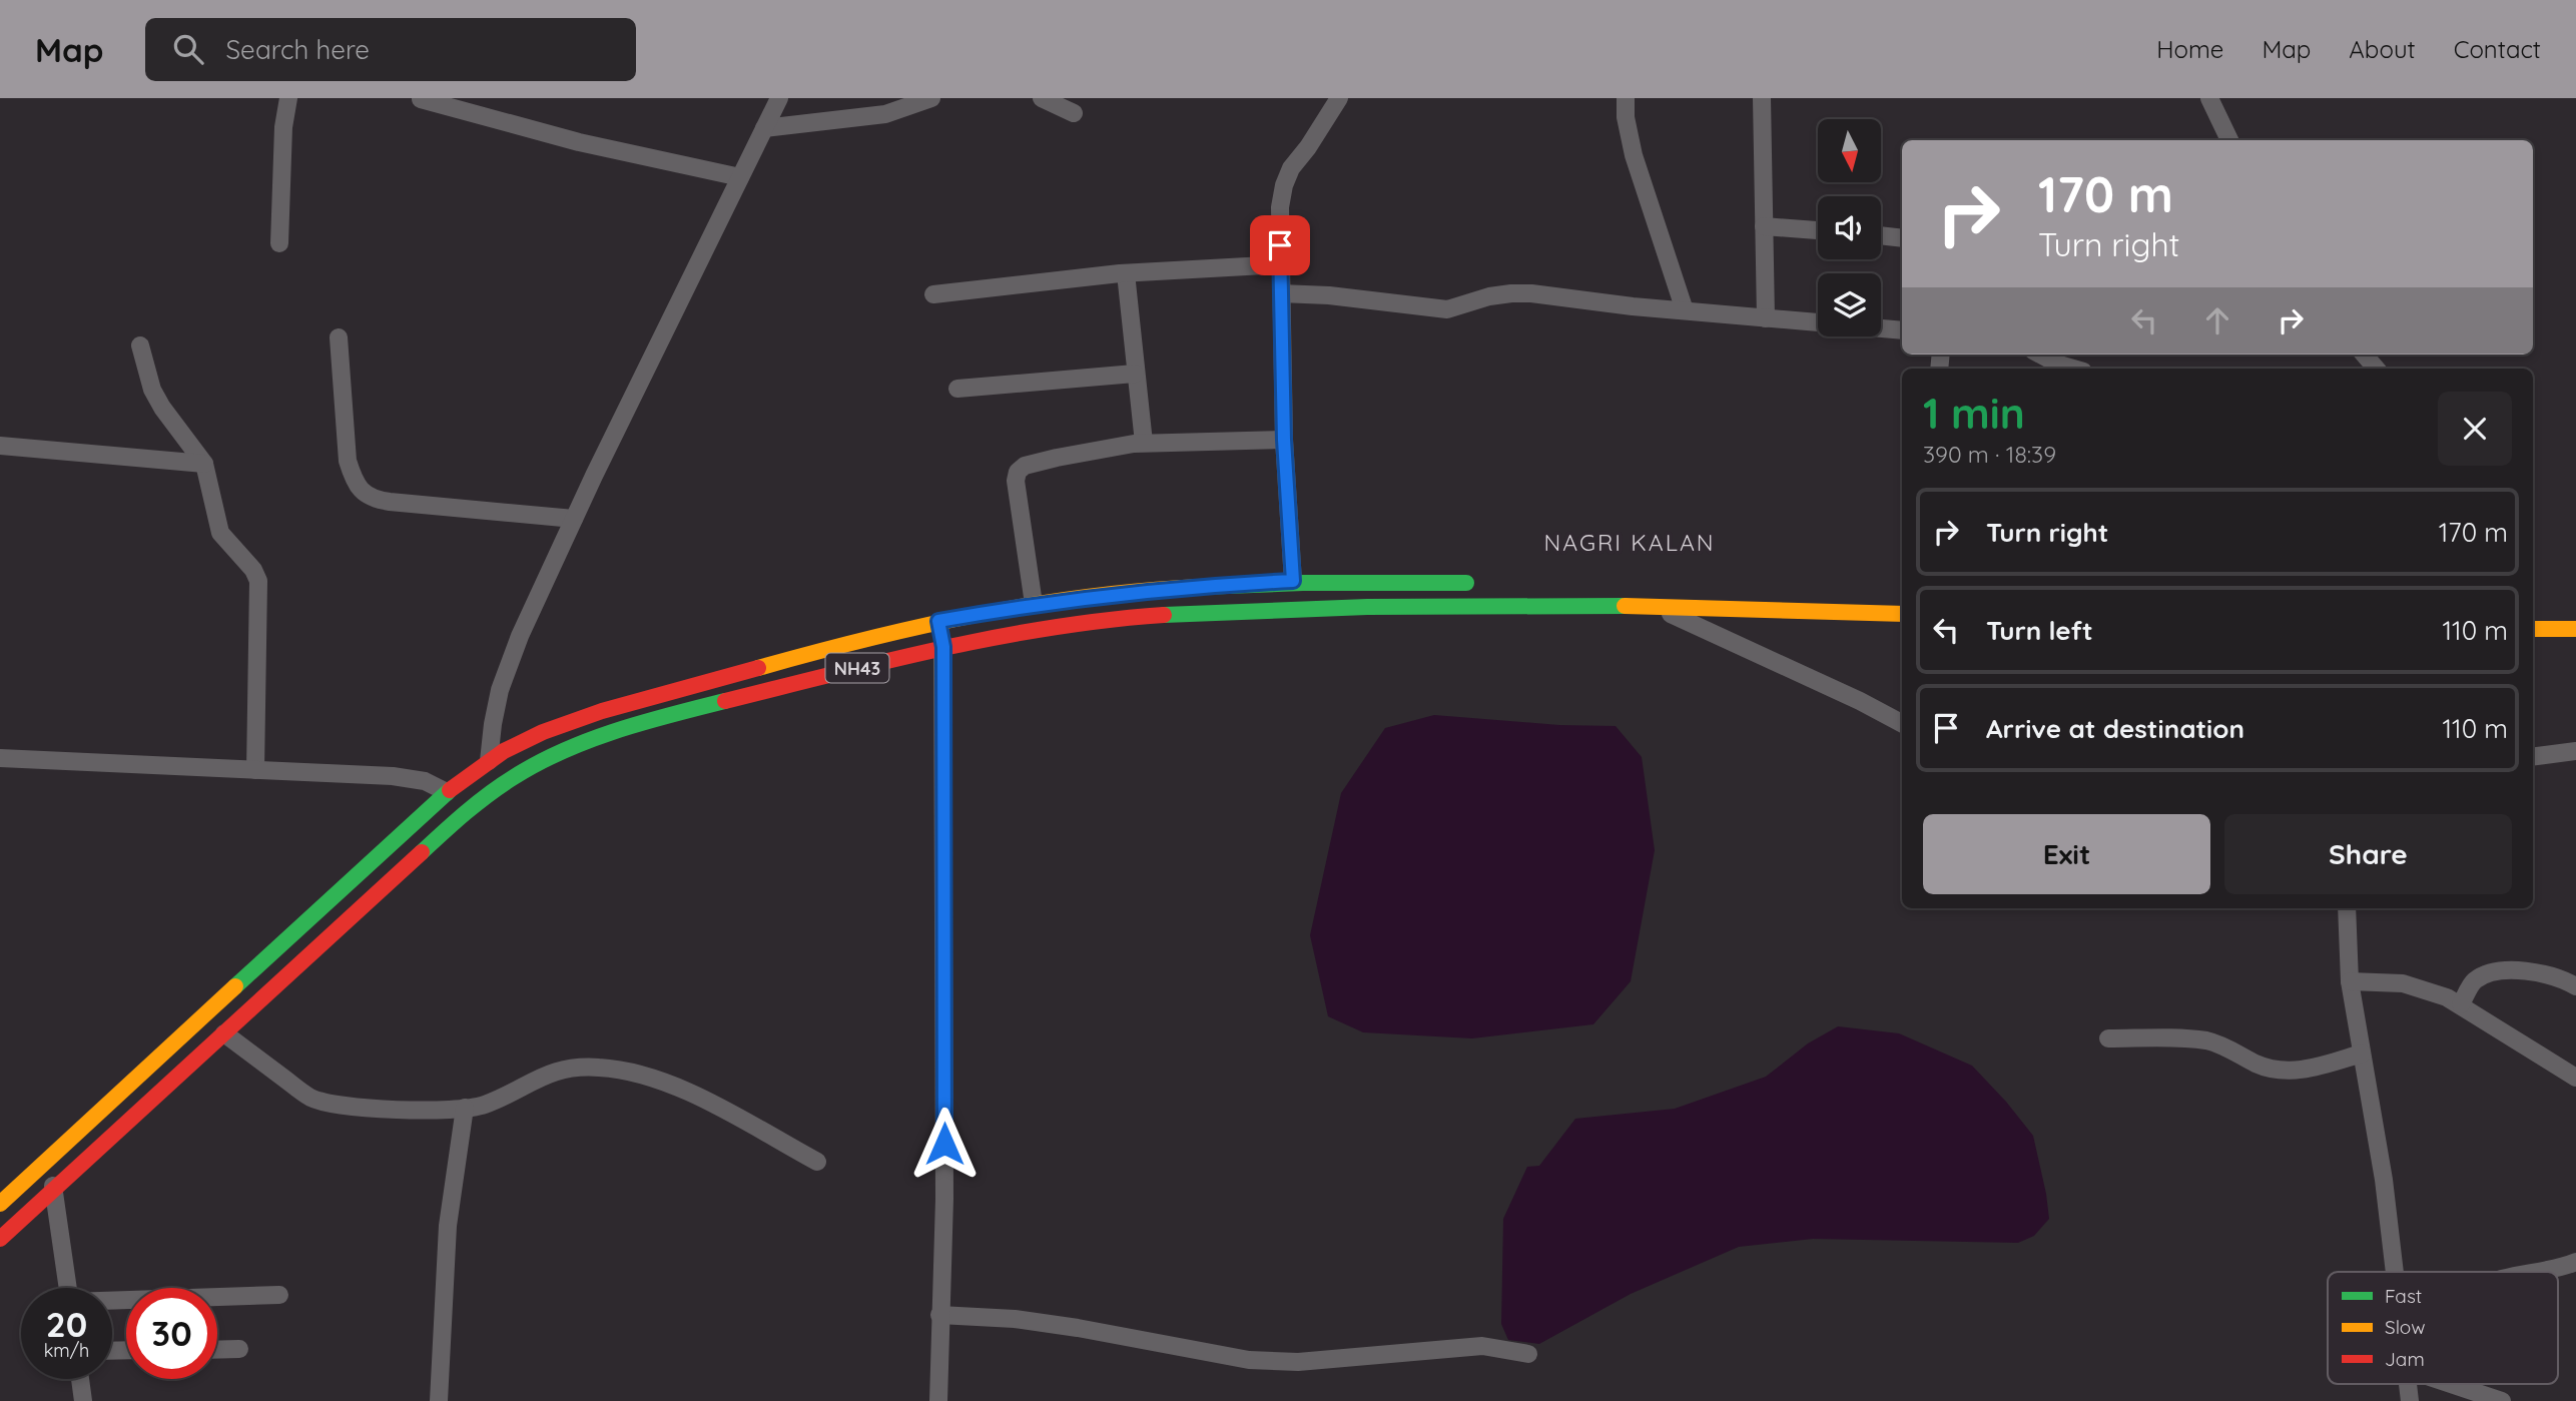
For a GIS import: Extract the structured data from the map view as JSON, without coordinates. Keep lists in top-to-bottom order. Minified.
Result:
{"streets":{"highway":["NH43"]},"districts":["NAGRI KALAN"],"legend":["Fast","Slow","Jam"],"north":"bottom","page":{"header":"Map","search":"Search here","nav":["Home","Map","About","Contact"],"turn":["170 m","Turn right"],"heading":["1 min","390 m · 18:39"],"list":[{"name":"Turn right","value":"170 m"},{"name":"Turn left","value":"110 m"},{"name":"Arrive at destination","value":"110 m"}],"buttons":["Exit","Share"],"speed":"20 km/h","limit":"30"}}
